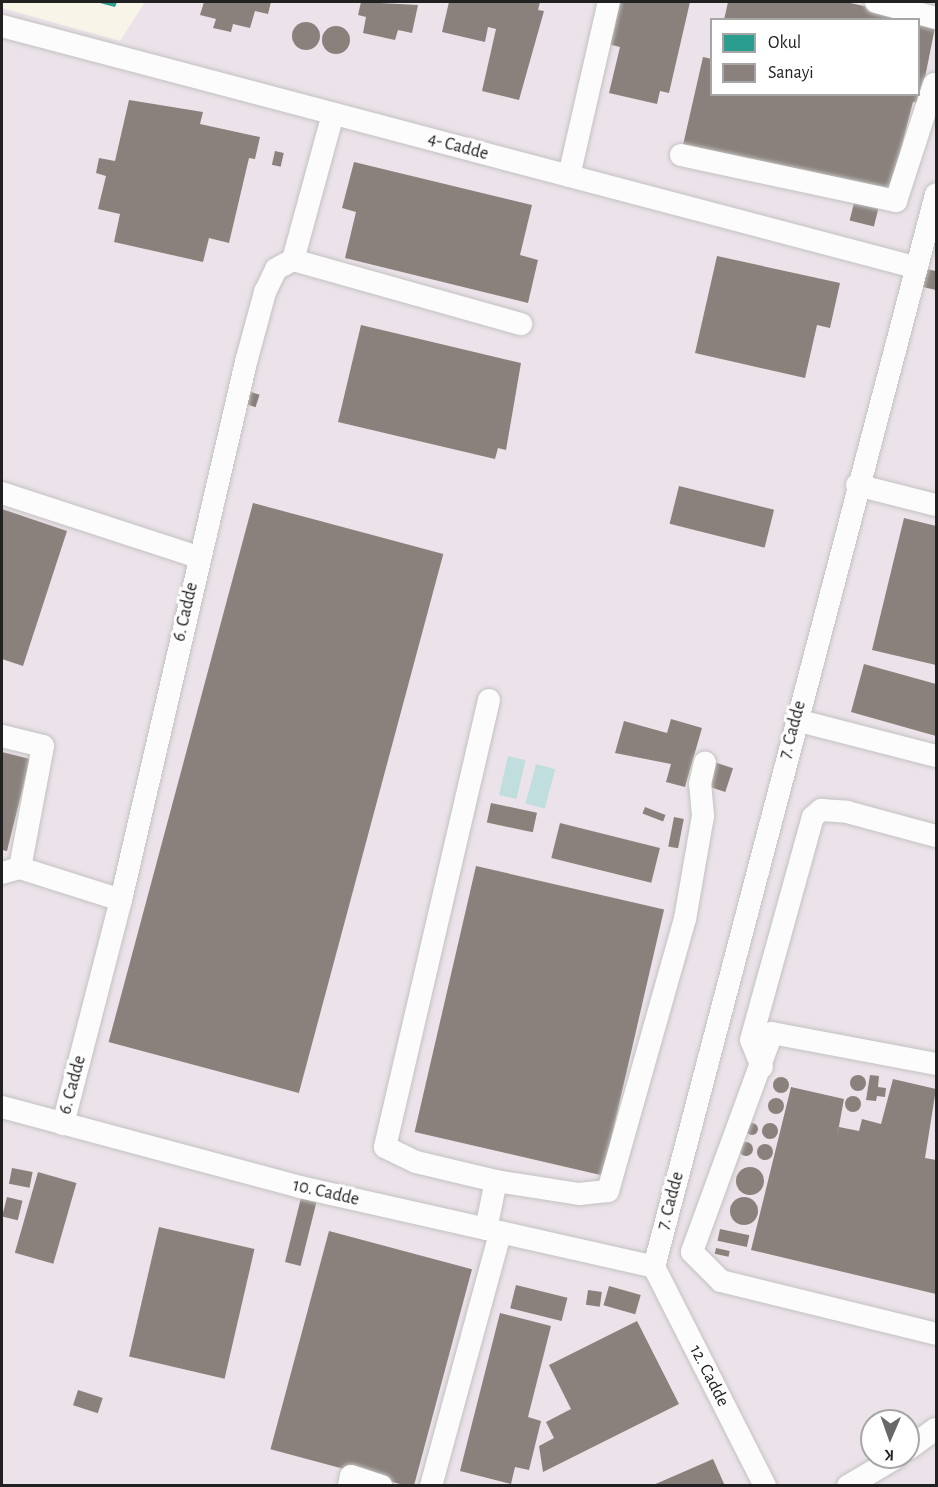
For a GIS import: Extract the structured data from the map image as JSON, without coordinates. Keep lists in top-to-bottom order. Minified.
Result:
{"streets":{"lane":["4- Cadde","6. Cadde","7. Cadde","10. Cadde","12. Cadde"]},"crossings":[["4- Cadde","7. Cadde"],["6. Cadde","10. Cadde"],["7. Cadde","10. Cadde"],["7. Cadde","12. Cadde"],["10. Cadde","12. Cadde"]],"legend":["Okul","Sanayi"],"north":"bottom"}
